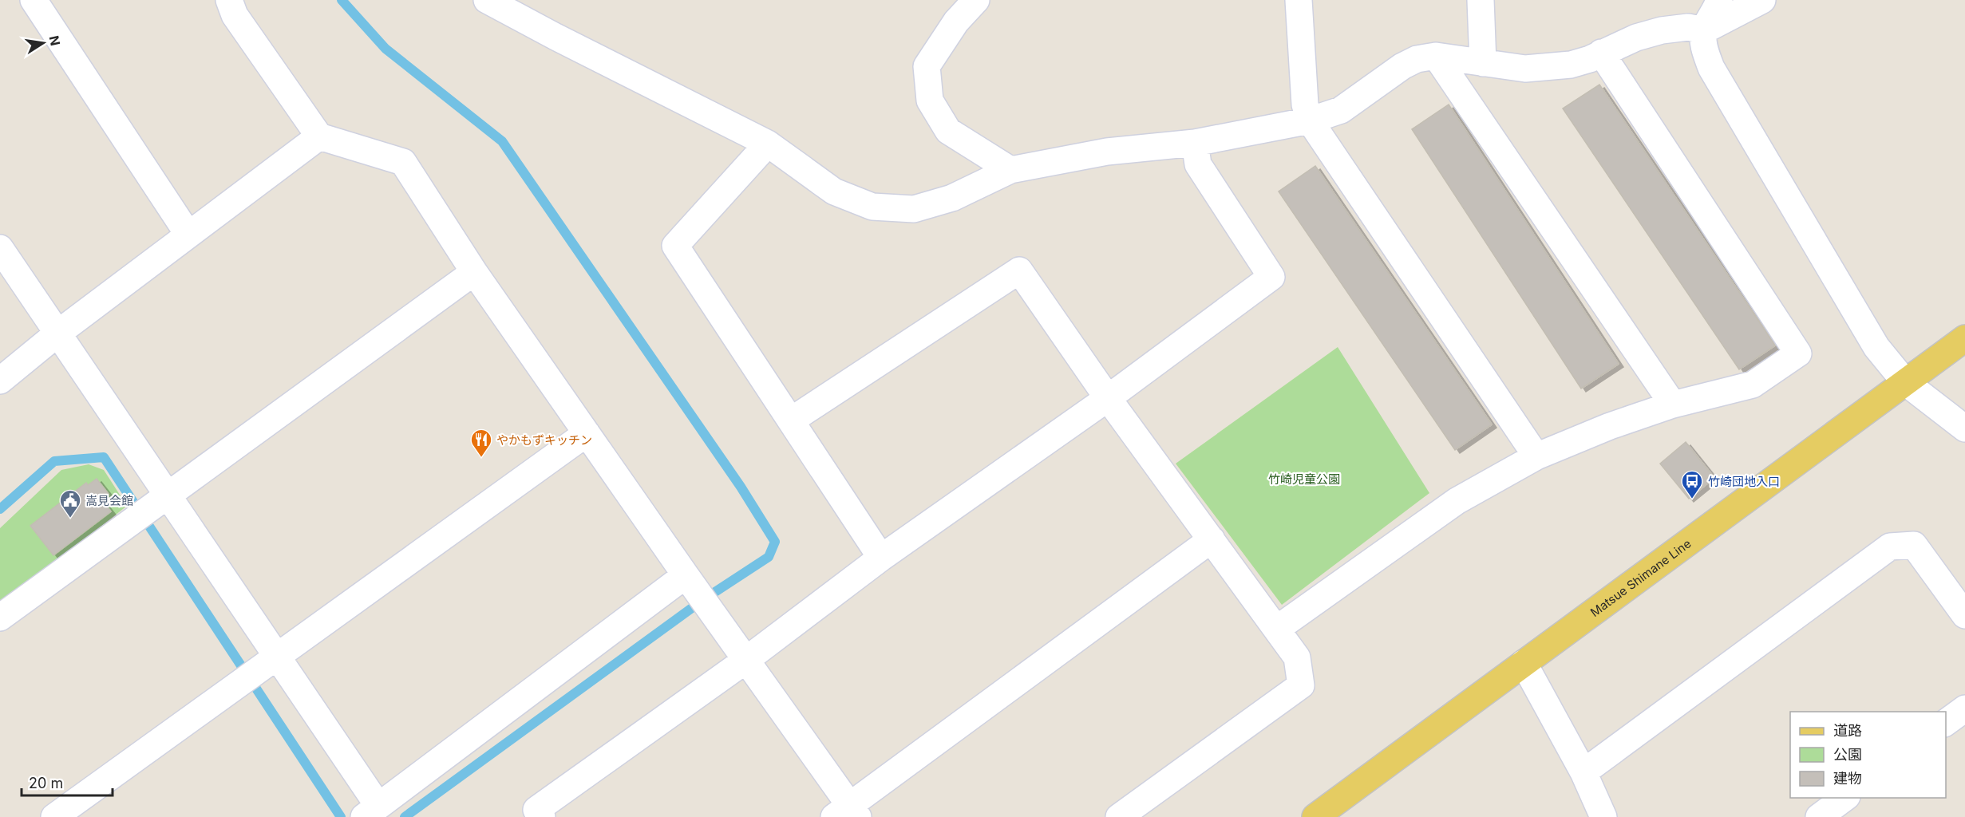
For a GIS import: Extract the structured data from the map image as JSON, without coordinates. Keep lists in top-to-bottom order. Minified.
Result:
{"streets":{"main road":["Matsue Shimane Line"]},"parks":["竹崎児童公園"],"places":{"restaurant":["やかもずキッチン"],"bus stop":["竹崎団地入口"],"public building":["嵩見会館"]},"legend":["道路","公園","建物"],"scale_bar":"20 m","north":"right"}
